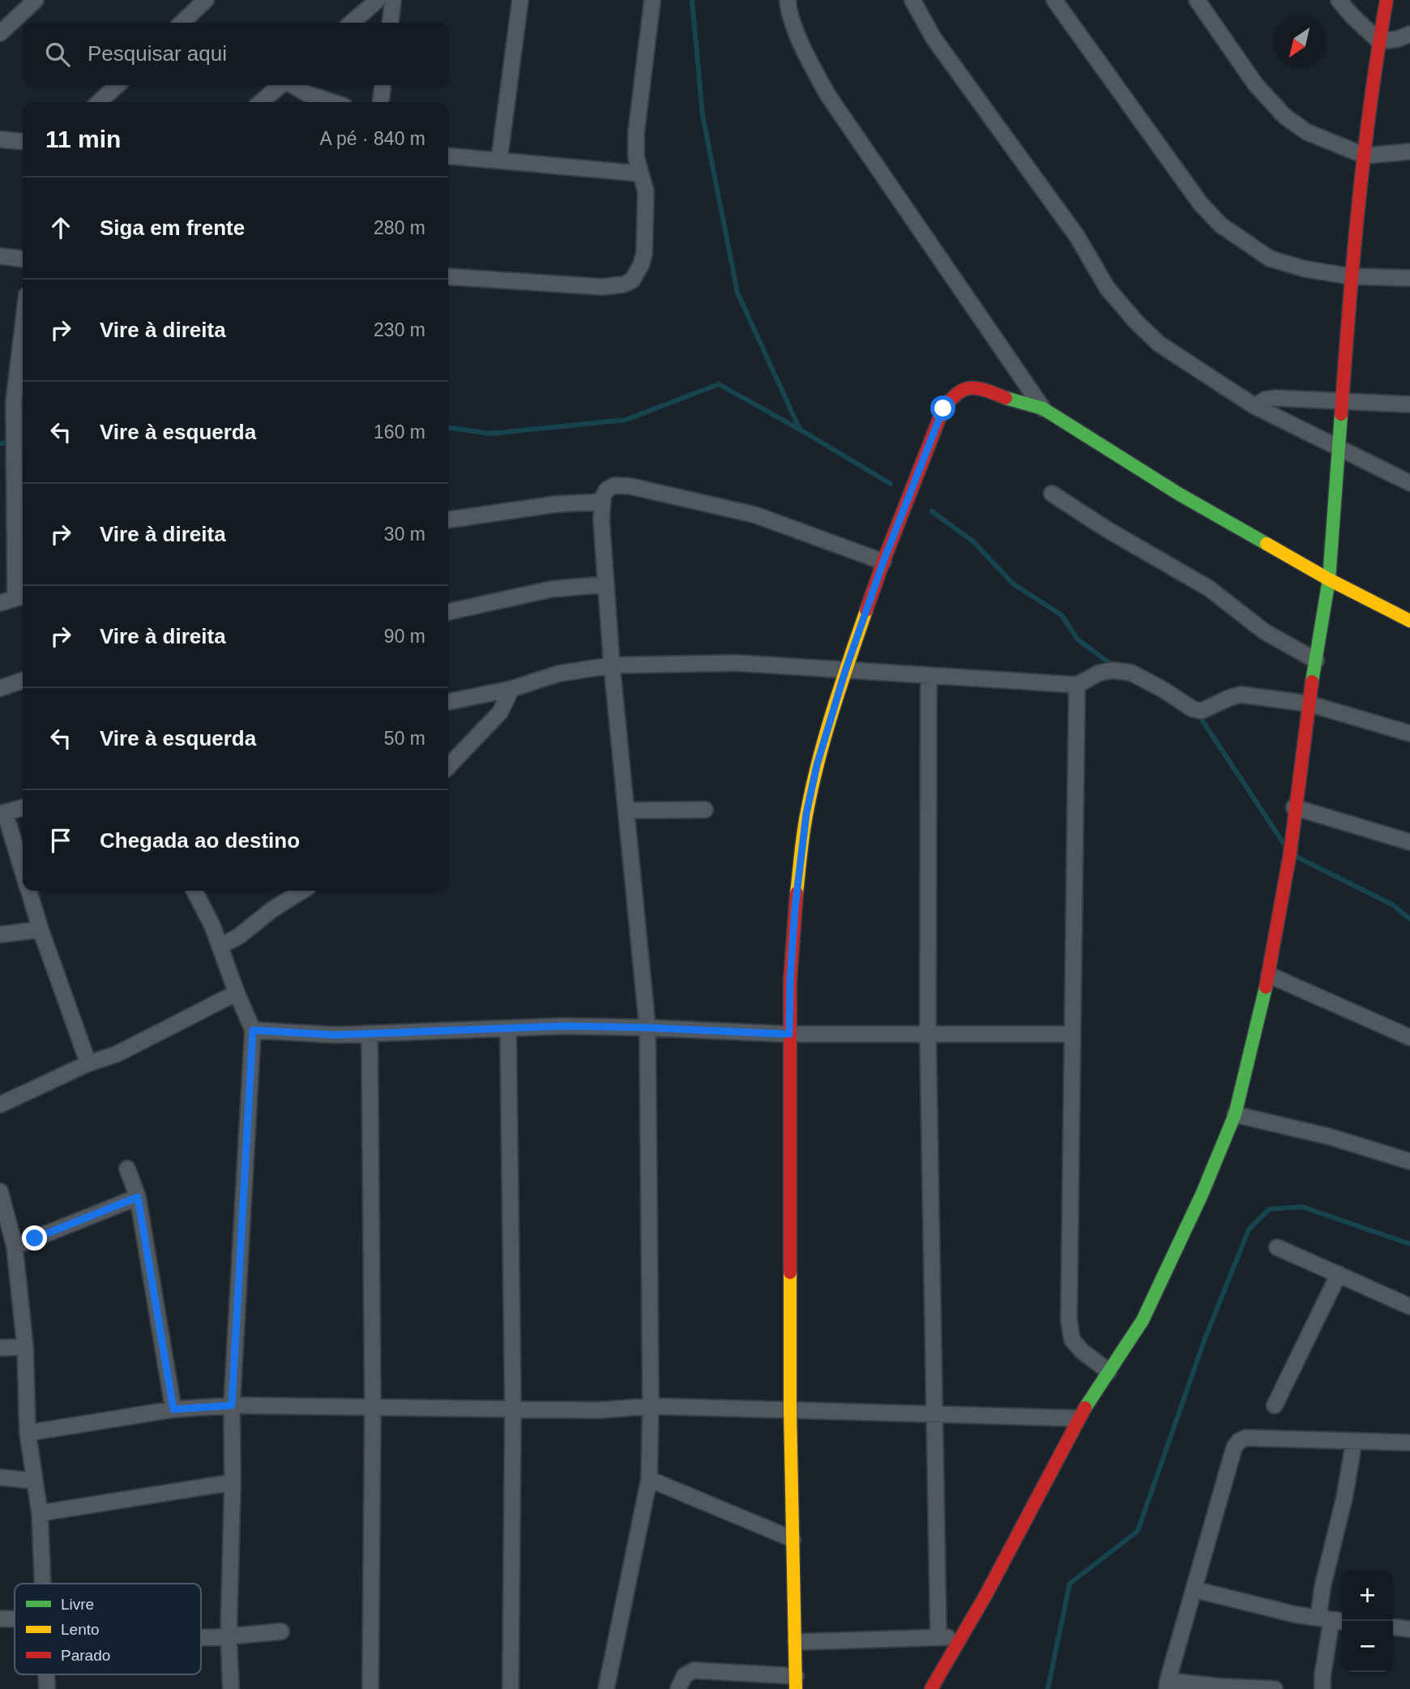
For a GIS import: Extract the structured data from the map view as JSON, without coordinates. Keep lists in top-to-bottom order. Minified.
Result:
{"legend":["Livre","Lento","Parado"],"north":"bottom left","page":{"search":"Pesquisar aqui","heading":["11 min","A pé · 840 m"],"list":[["Siga em frente","280 m"],["Vire à direita","230 m"],["Vire à esquerda","160 m"],["Vire à direita","30 m"],["Vire à direita","90 m"],["Vire à esquerda","50 m"],"Chegada ao destino"],"map_buttons":["+","−"]}}
